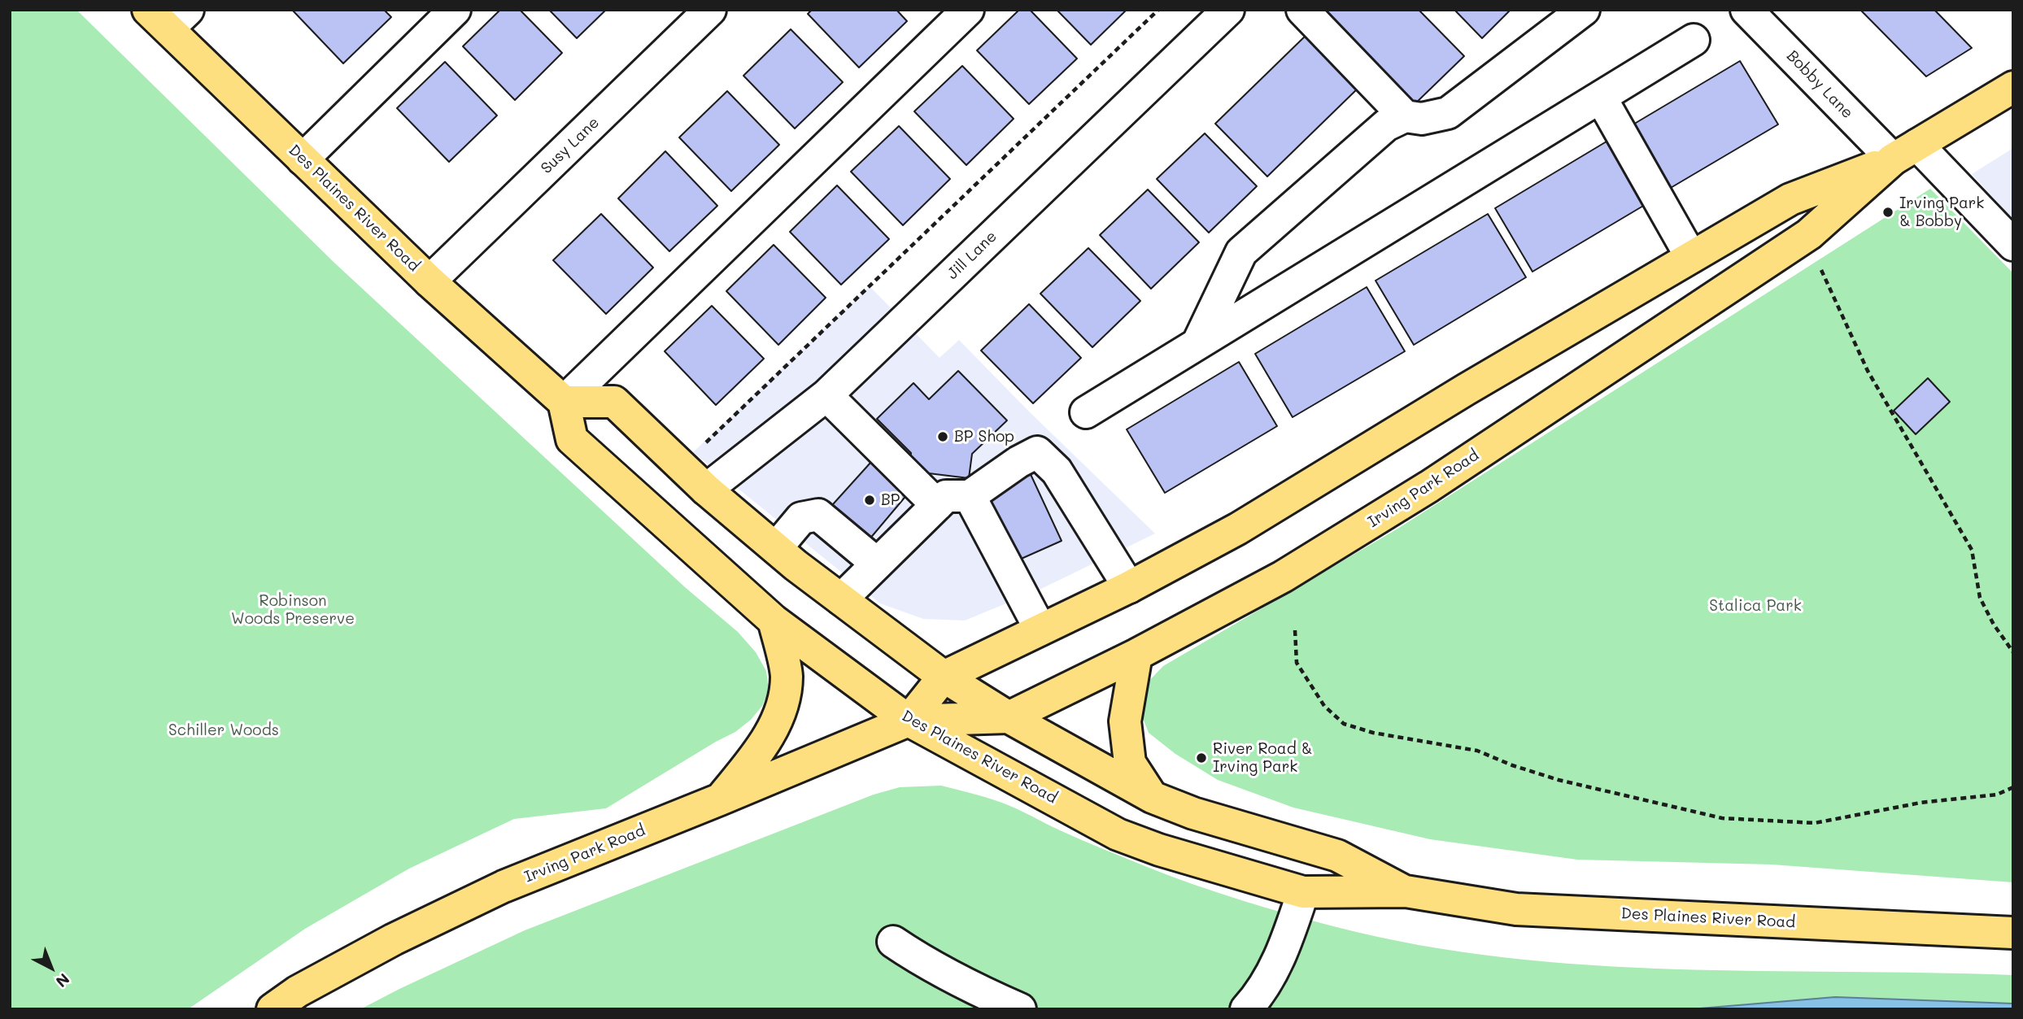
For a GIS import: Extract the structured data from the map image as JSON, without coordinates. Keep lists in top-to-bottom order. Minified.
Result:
{"streets":{"main road":["Des Plaines River Road","Irving Park Road"],"street":["Bobby Lane","Susy Lane","Jill Lane"]},"crossings":[["Bobby Lane","Irving Park Road"],["Susy Lane","Des Plaines River Road"],["Des Plaines River Road","Jill Lane"],["Des Plaines River Road","Irving Park Road"]],"parks":["Robinson Woods Preserve","Stalica Park","Schiller Woods"],"places":["Irving Park & Bobby","BP Shop","BP","River Road & Irving Park"],"north":"bottom right"}
